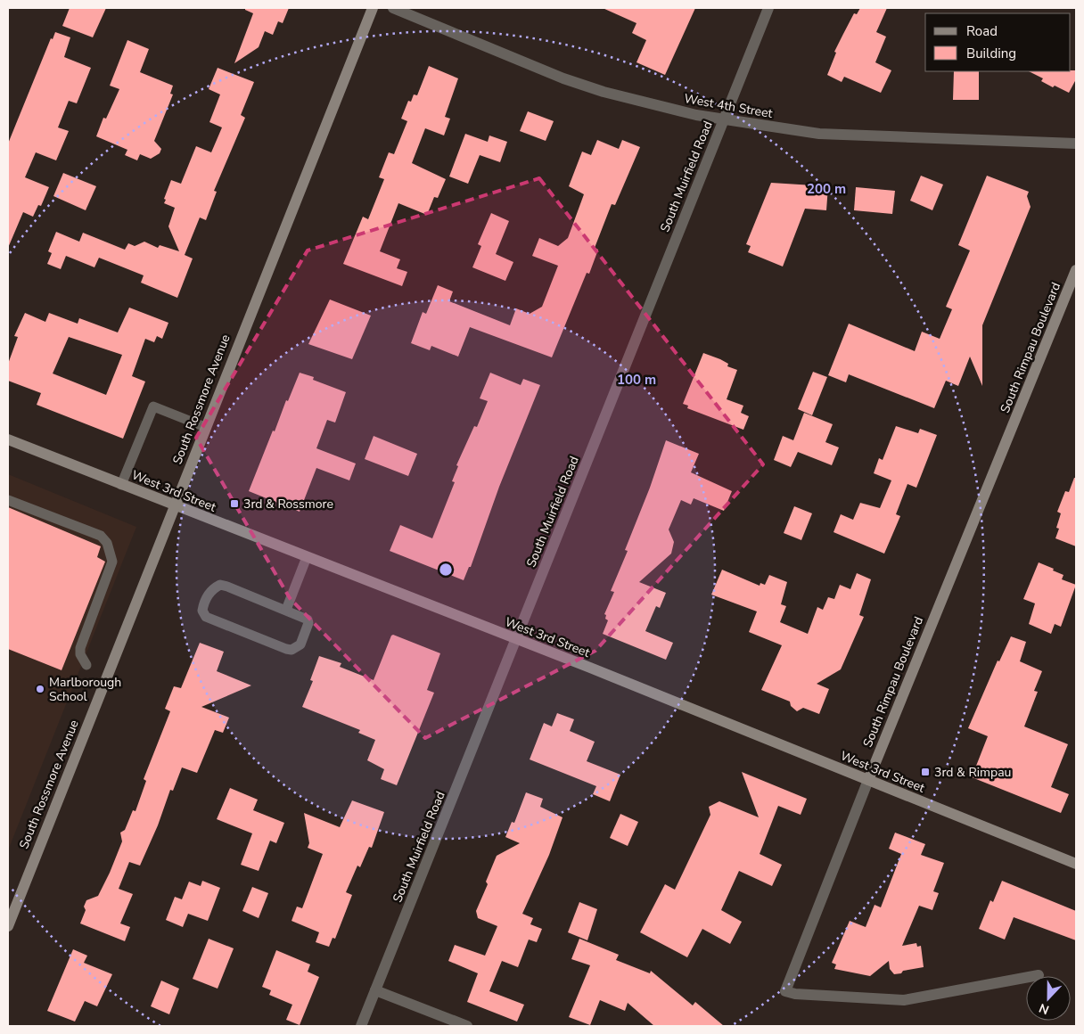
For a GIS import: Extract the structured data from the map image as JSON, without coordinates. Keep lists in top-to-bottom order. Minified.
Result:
{"streets":{"main road":["South Rimpau Boulevard","South Rossmore Avenue","West 3rd Street"],"street":["West 4th Street","South Muirfield Road"]},"crossings":[["West 4th Street","South Muirfield Road"],["South Muirfield Road","West 3rd Street"],["South Rimpau Boulevard","West 3rd Street"],["South Rossmore Avenue","West 3rd Street"]],"places":{"transit":["3rd & Rossmore","3rd & Rimpau"],"other":["Marlborough School"]},"legend":["Road","Building"],"north":"bottom","rings":["200 m","100 m"]}
